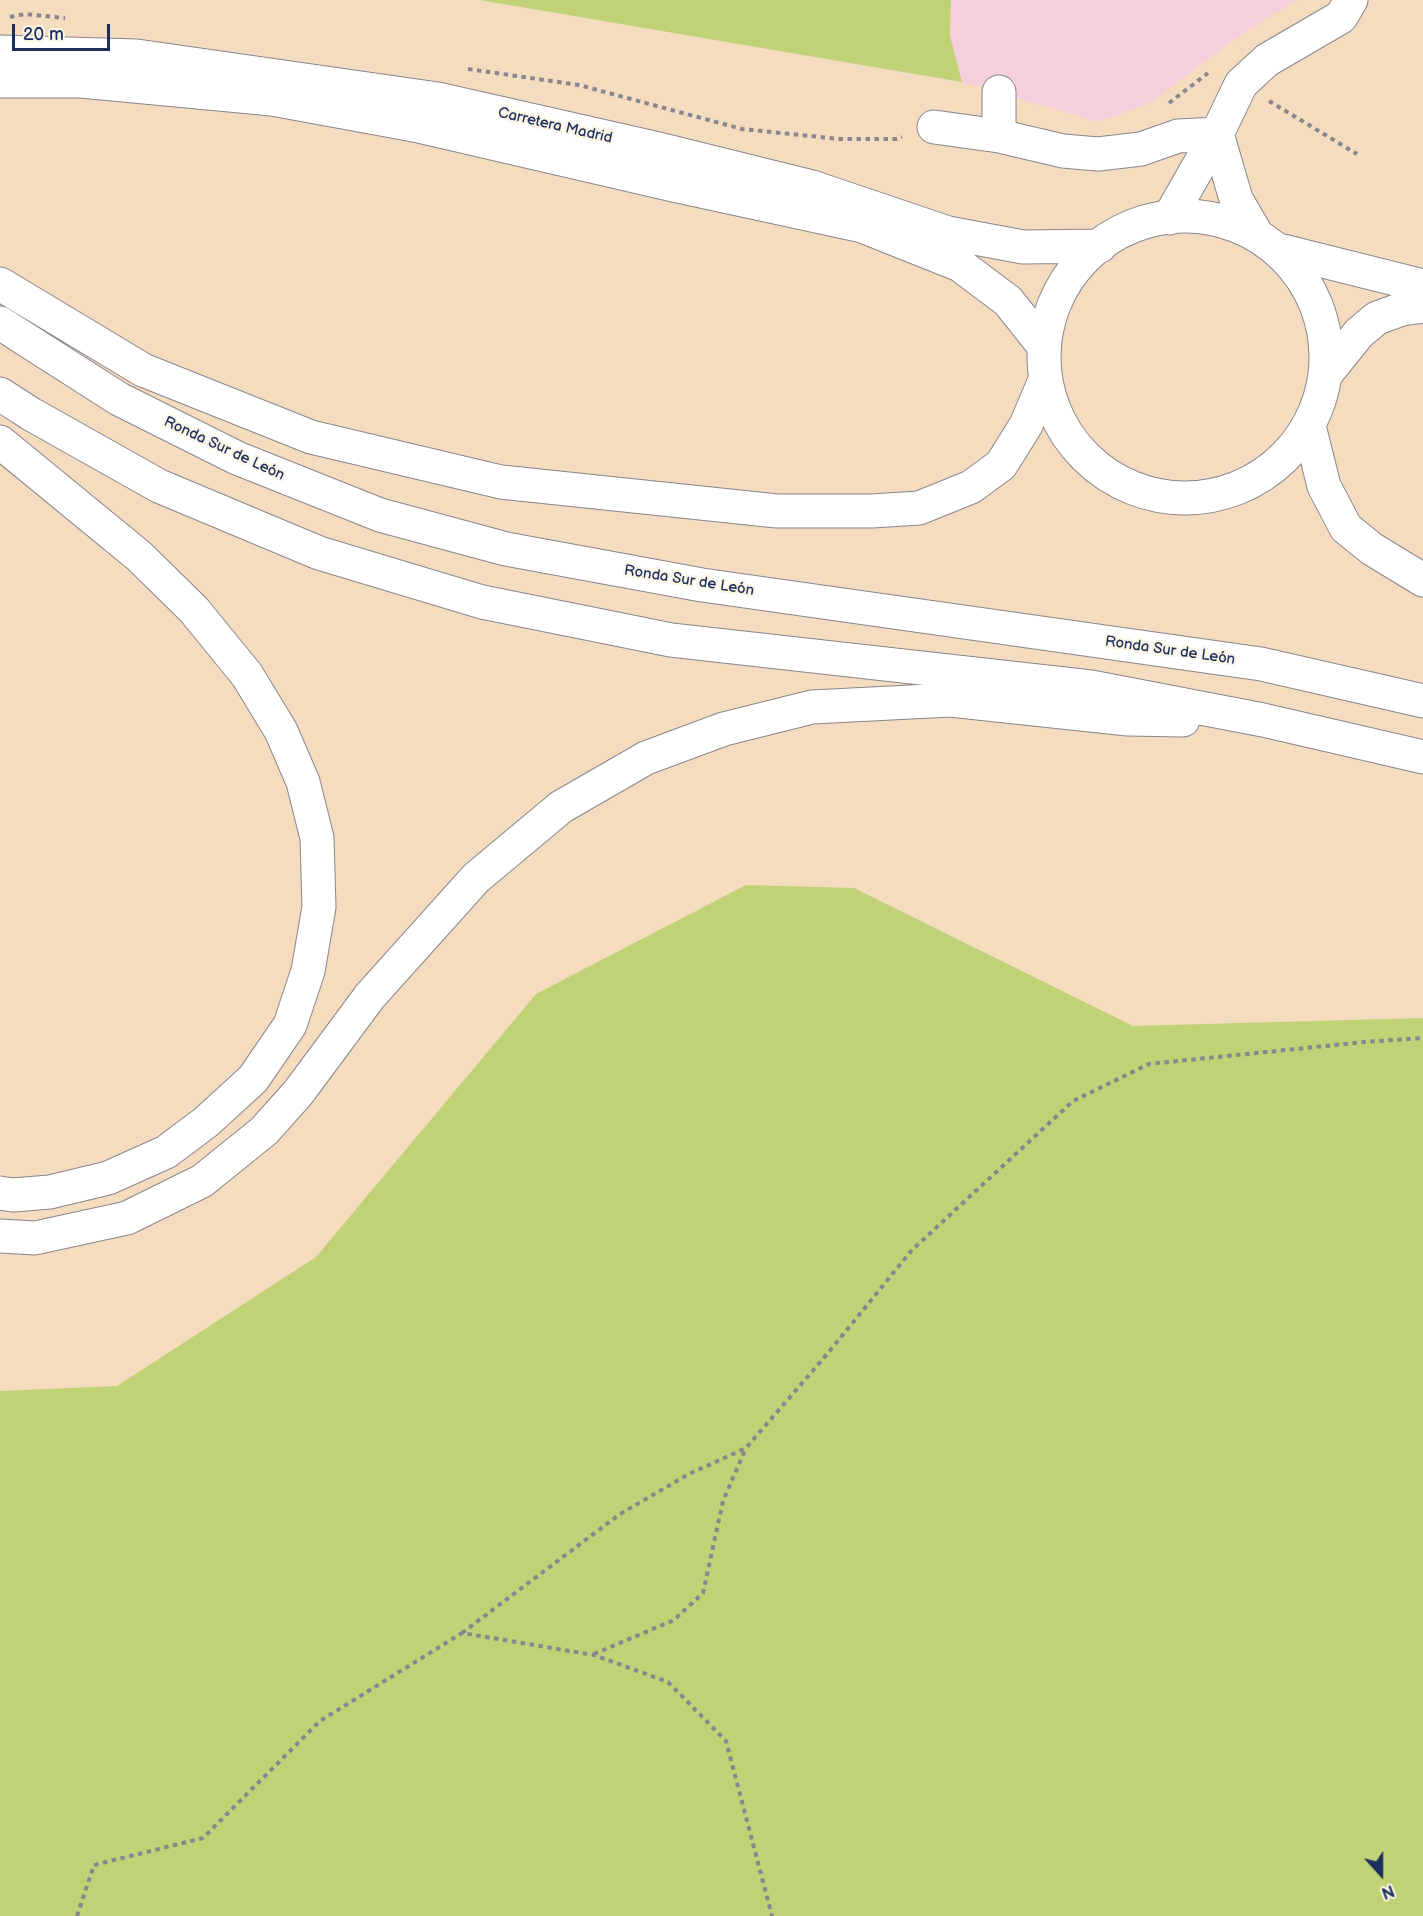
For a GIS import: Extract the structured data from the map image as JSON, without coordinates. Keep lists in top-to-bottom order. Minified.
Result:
{"streets":{"main road":["Carretera Madrid","Ronda Sur de León"]},"scale_bar":"20 m","north":"bottom"}
